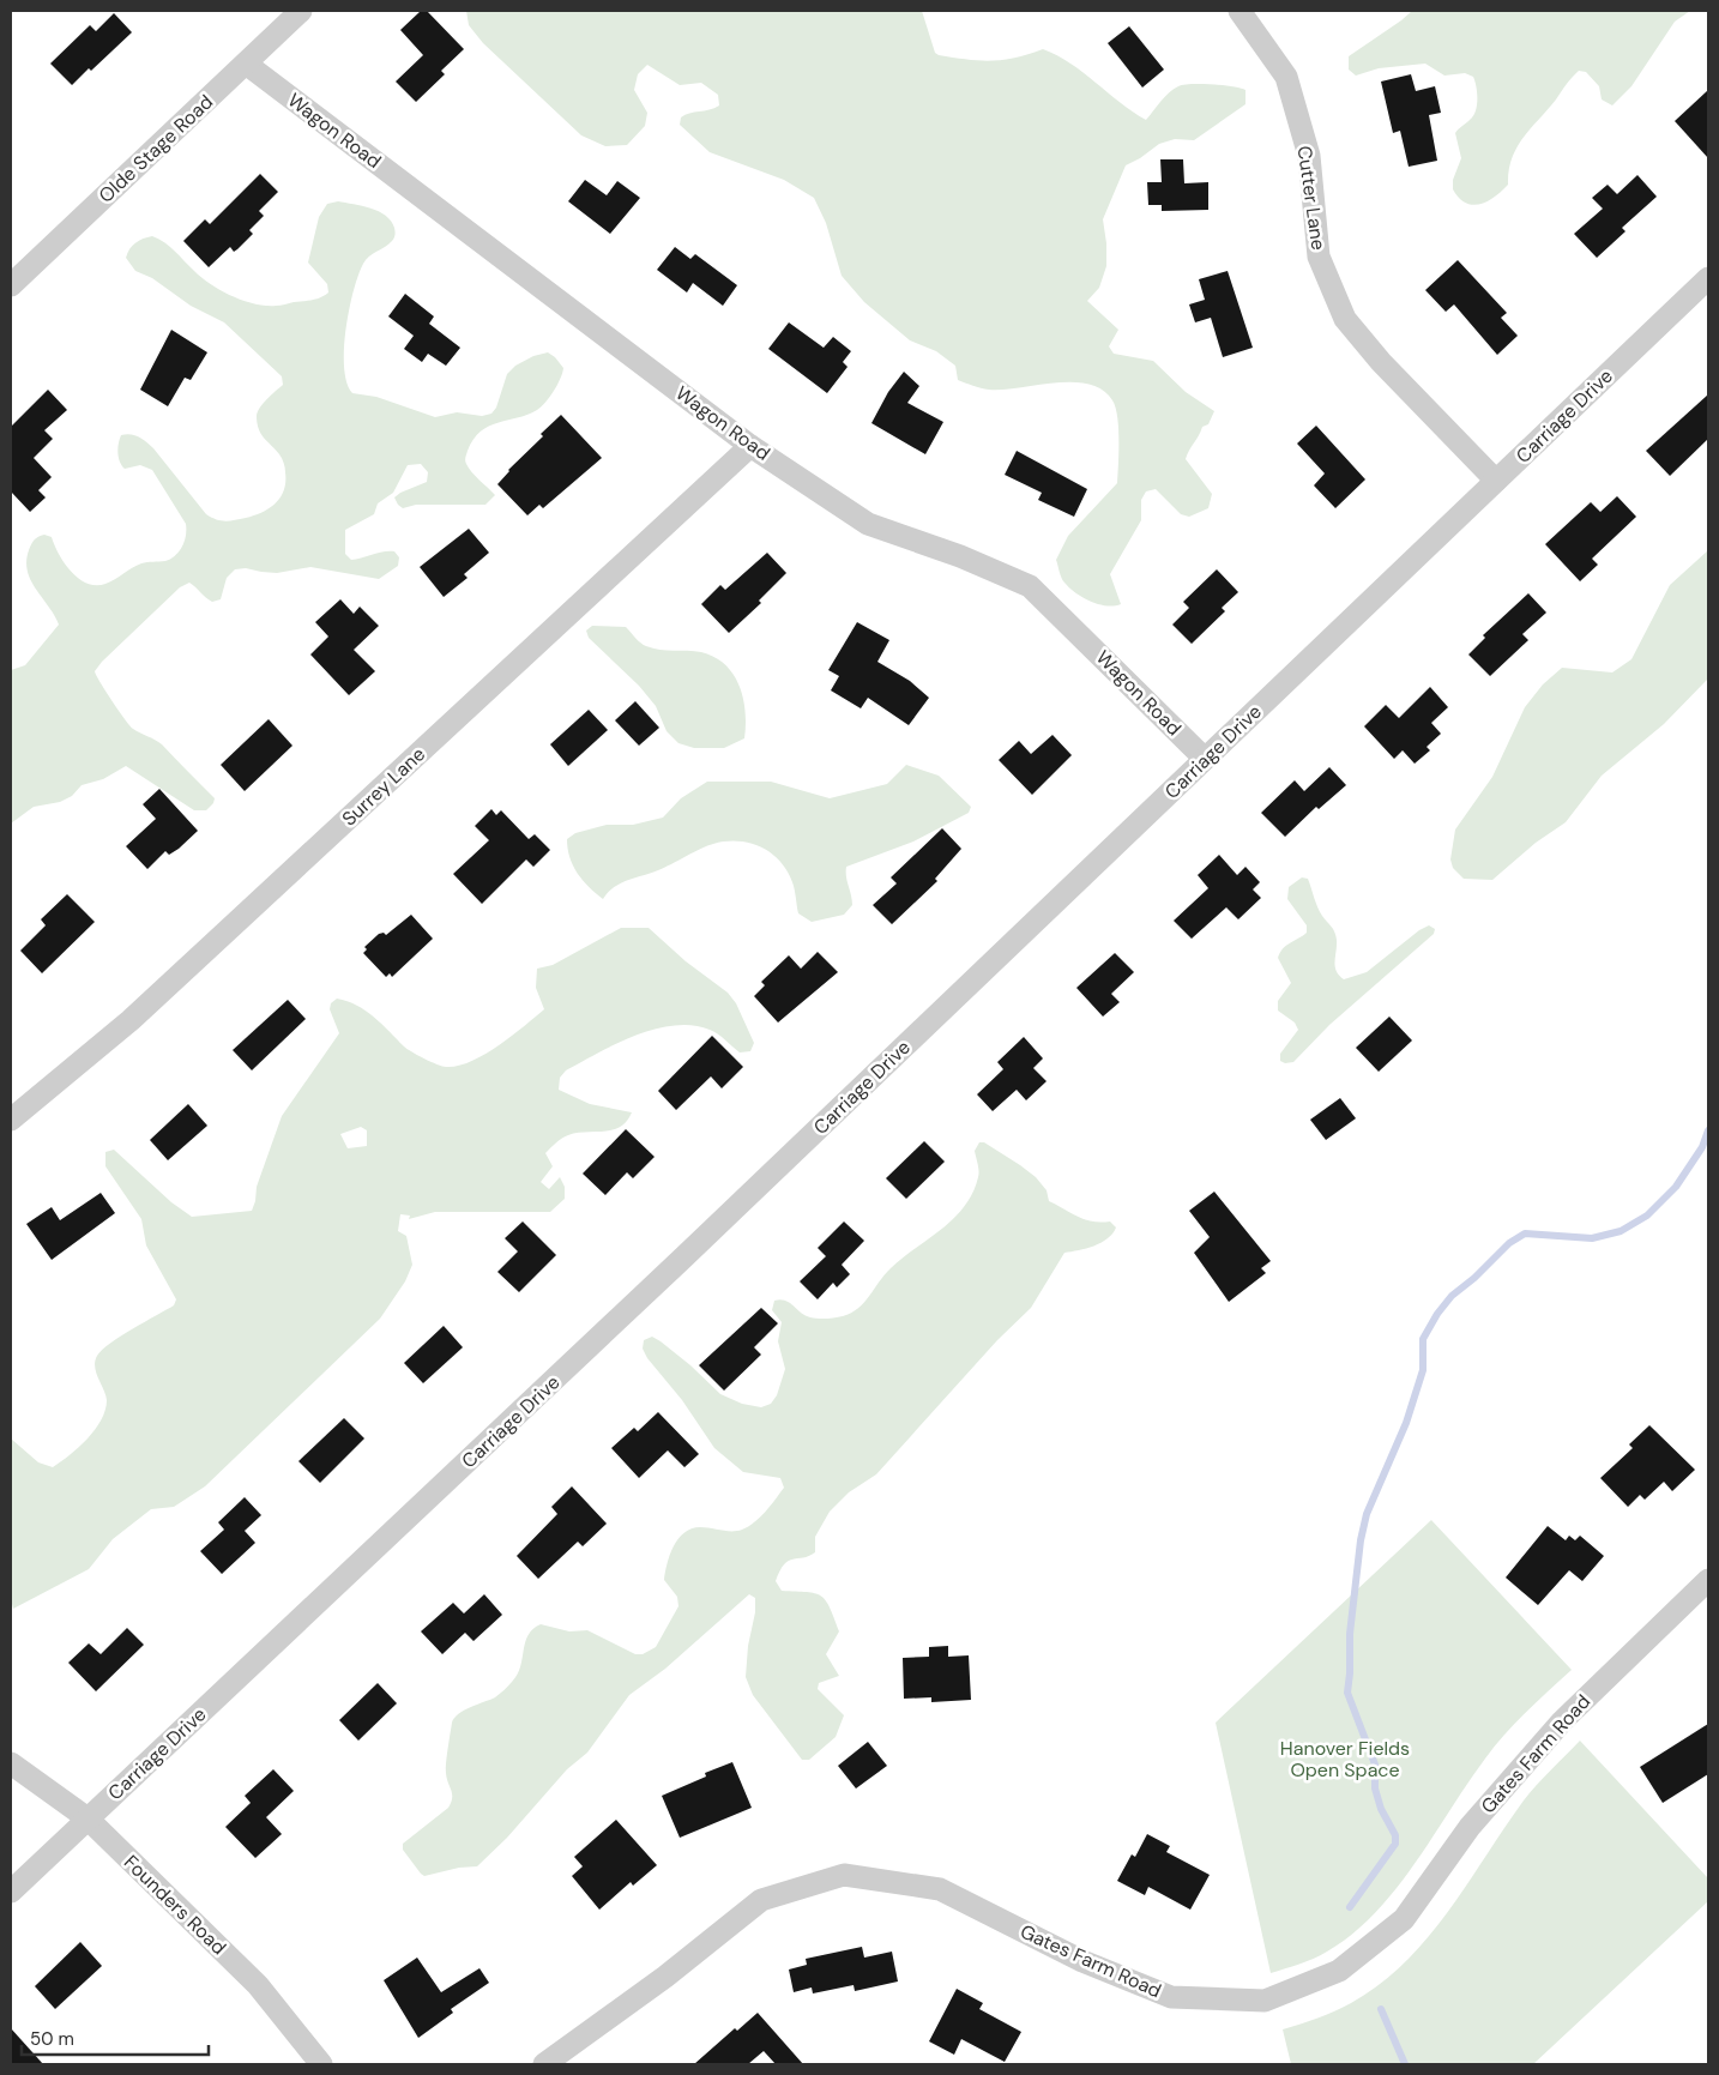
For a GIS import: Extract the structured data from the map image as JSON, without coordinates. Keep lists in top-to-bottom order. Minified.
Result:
{"streets":{"street":["Wagon Road","Olde Stage Road","Cutter Lane","Carriage Drive","Surrey Lane","Gates Farm Road","Founders Road"]},"crossings":[["Wagon Road","Olde Stage Road"],["Wagon Road","Carriage Drive"],["Wagon Road","Surrey Lane"],["Cutter Lane","Carriage Drive"],["Carriage Drive","Founders Road"]],"parks":["Hanover Fields Open Space"],"scale_bar":"50 m"}
